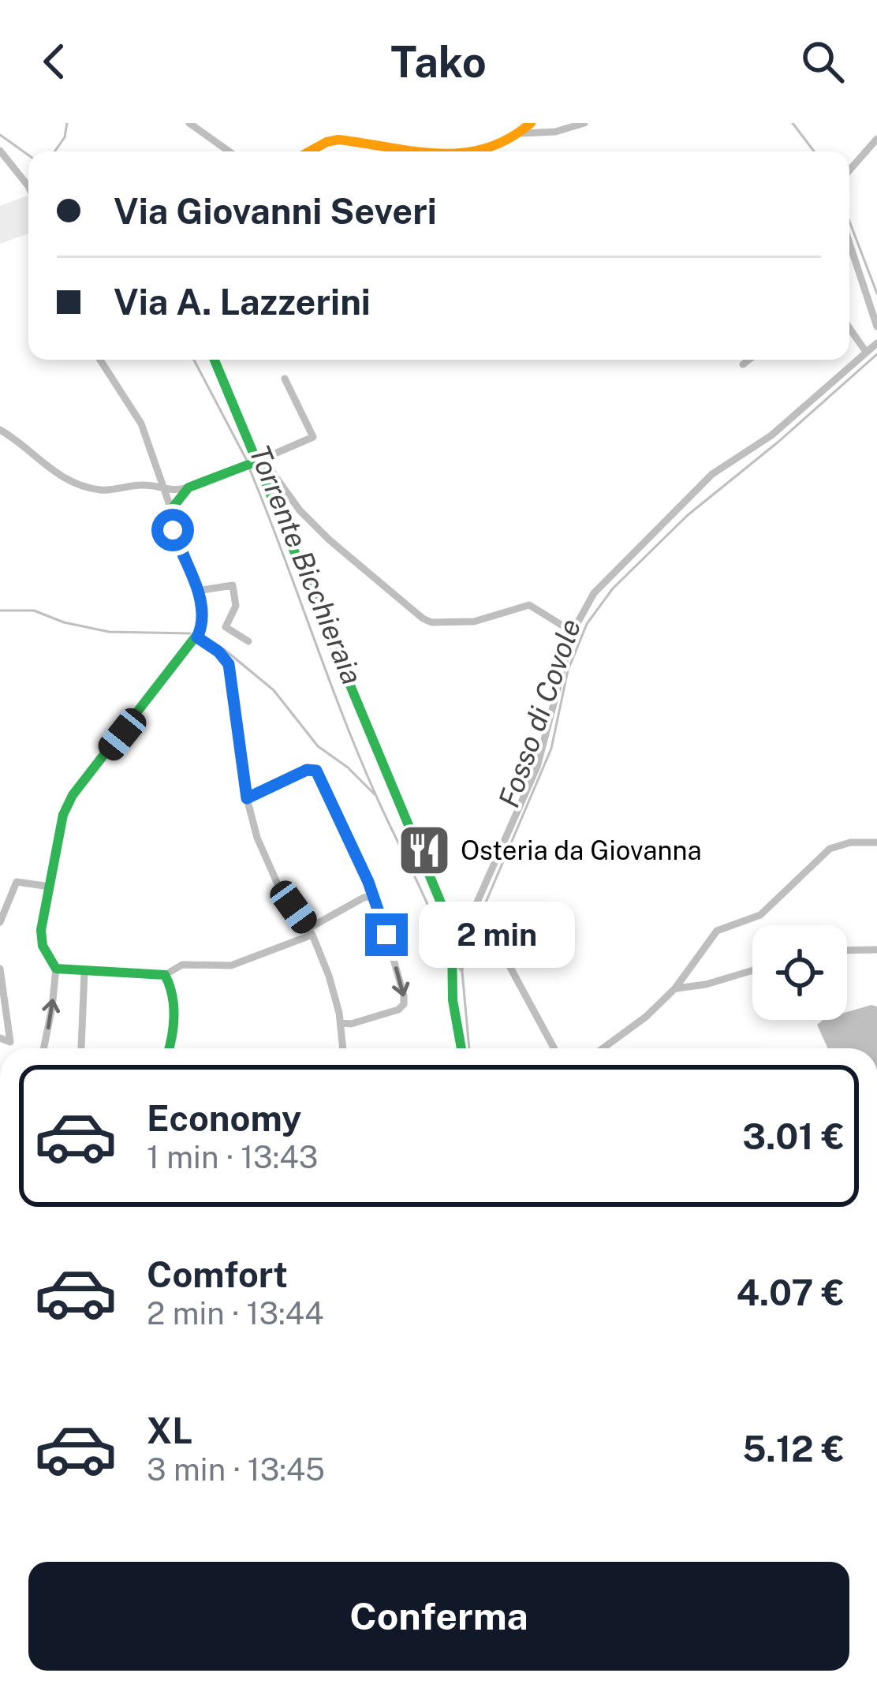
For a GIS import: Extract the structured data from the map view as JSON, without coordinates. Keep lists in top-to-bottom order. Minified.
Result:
{"water":["Torrente Bicchieraia","Fosso di Covole"],"places":{"restaurant":["Osteria da Giovanna"]},"page":{"header":"Tako","banner":["Via Giovanni Severi","Via A. Lazzerini"],"bubble":"2 min","list":[{"name":"Economy","note":"1 min · 13:43","value":"3.01 €"},{"name":"Comfort","note":"2 min · 13:44","value":"4.07 €"},{"name":"XL","note":"3 min · 13:45","value":"5.12 €"}],"buttons":"Conferma"}}
